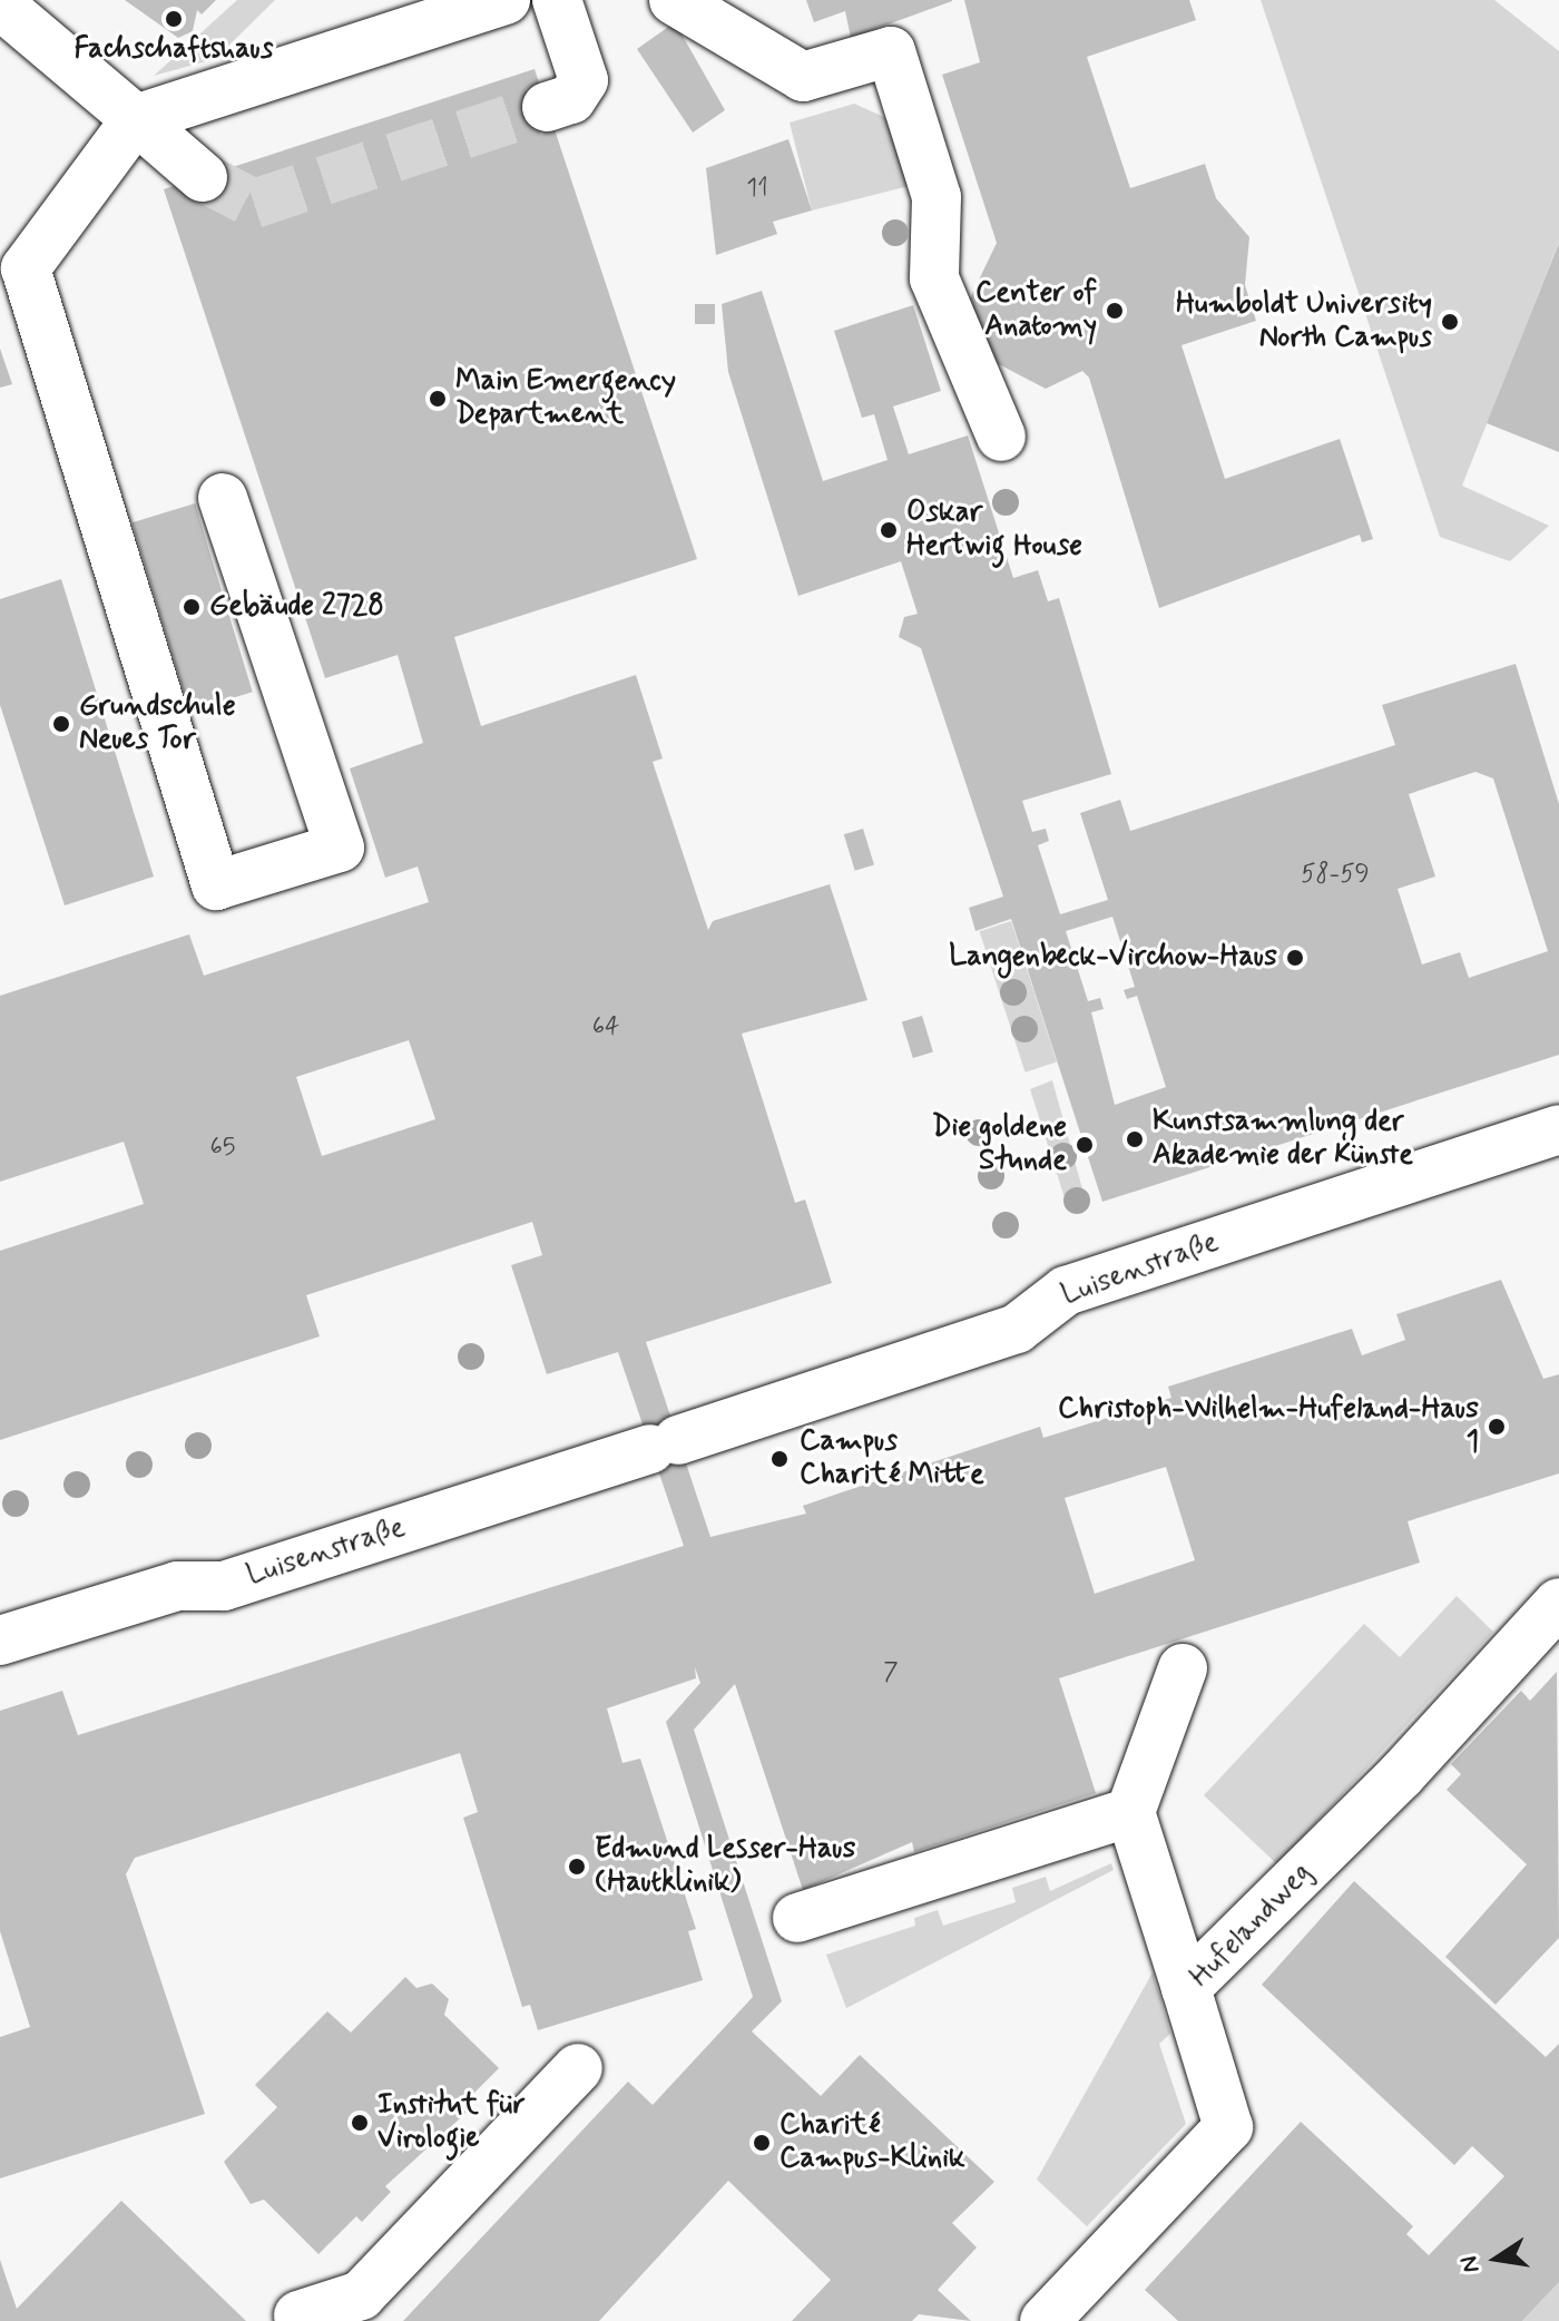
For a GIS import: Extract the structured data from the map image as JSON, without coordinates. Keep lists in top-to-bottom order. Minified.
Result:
{"streets":{"street":["Luisenstraße","Hufelandweg"]},"places":["Fachschaftshaus","Center of Anatomy","Humboldt University North Campus","Main Emergency Department","Oskar Hertwig House","Gebäude 2728","Grundschule Neues Tor","Langenbeck-Virchow-Haus","Kunstsammlung der Akademie der Künste","Die goldene Stunde","Christoph-Wilhelm-Hufeland-Haus 1","Campus Charité Mitte","Edmund Lesser-Haus (Hautklinik)","Institut für Virologie","Charité Campus-Klinik"],"house_numbers":["11","58-59","64","65","7"],"north":"left"}
